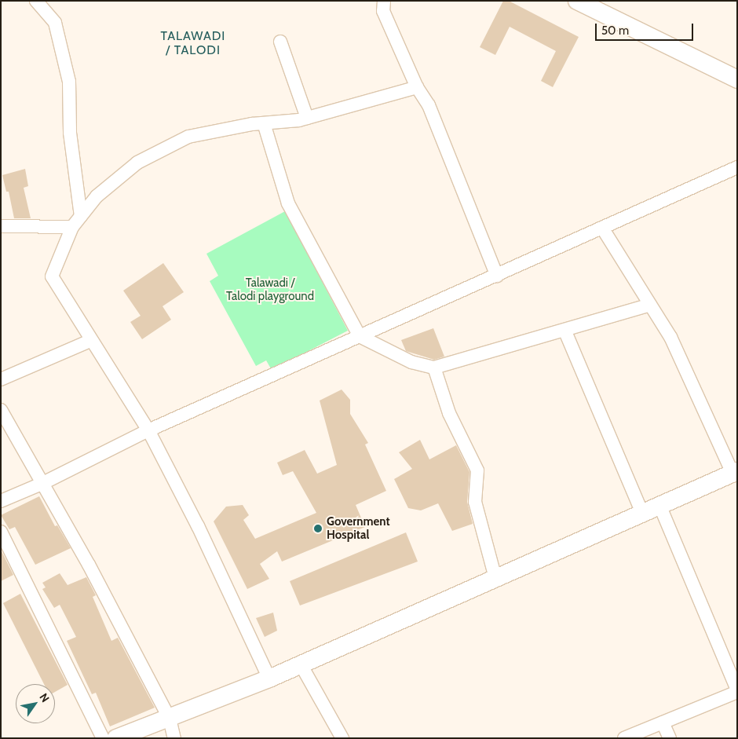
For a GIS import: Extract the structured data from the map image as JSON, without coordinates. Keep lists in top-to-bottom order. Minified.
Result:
{"districts":["TALAWADI / TALODI"],"parks":["Talawadi / Talodi playground"],"places":["Government Hospital"],"scale_bar":"50 m","north":"top right"}
